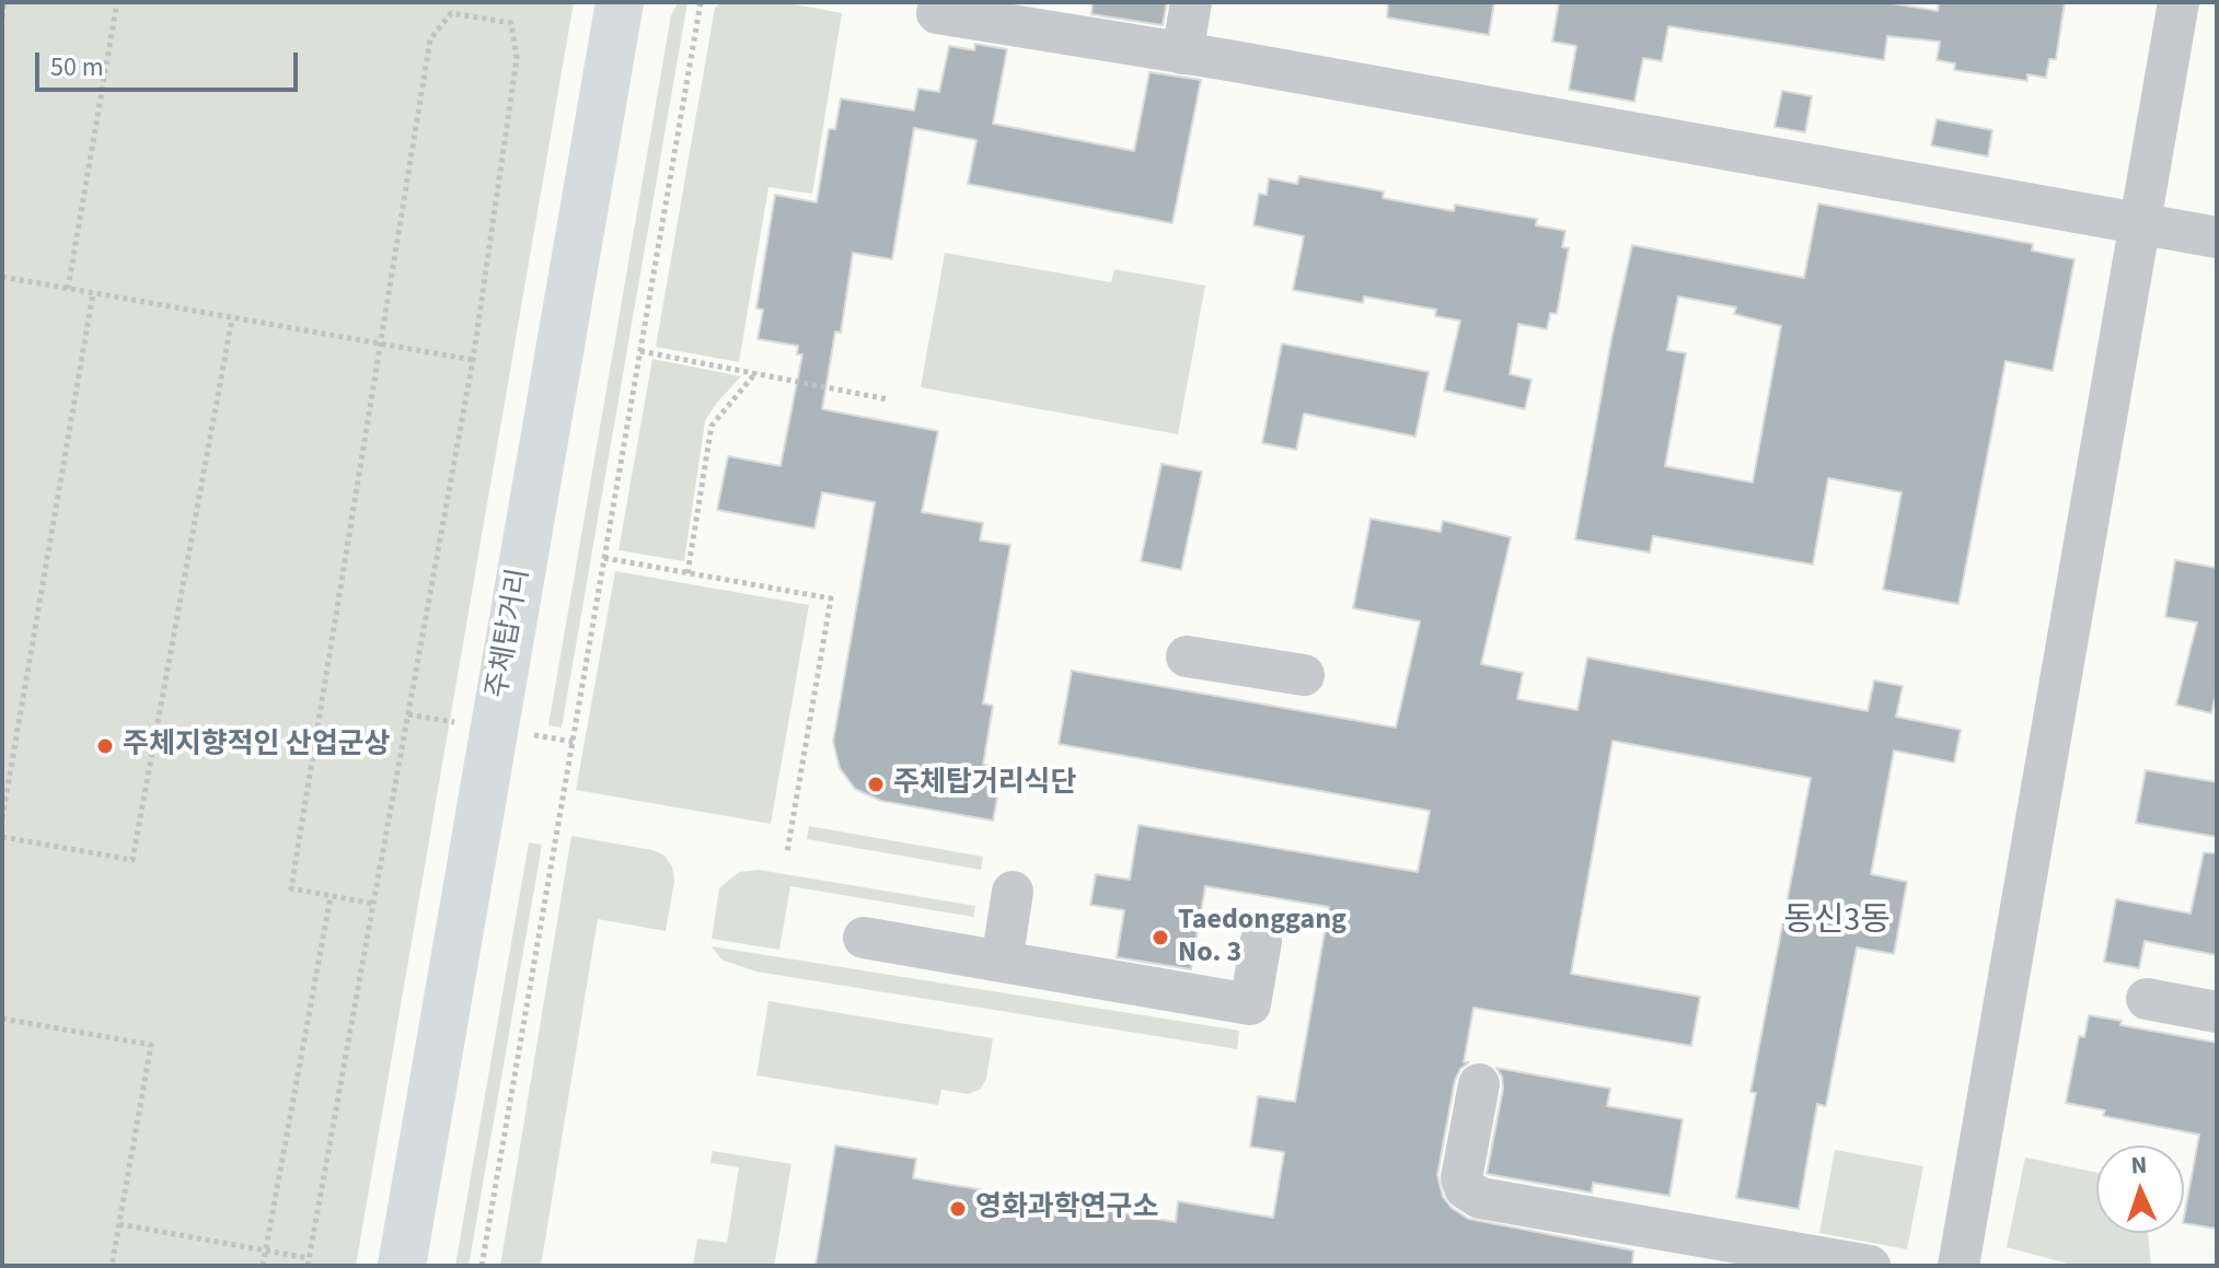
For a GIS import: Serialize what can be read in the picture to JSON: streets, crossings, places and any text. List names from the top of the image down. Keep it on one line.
{"streets":{"main road":["주체탑거리"]},"districts":["동신3동"],"places":["주체지향적인 산업군상","주체탑거리식단","Taedonggang No. 3","영화과학연구소"],"scale_bar":"50 m","north":"top"}
